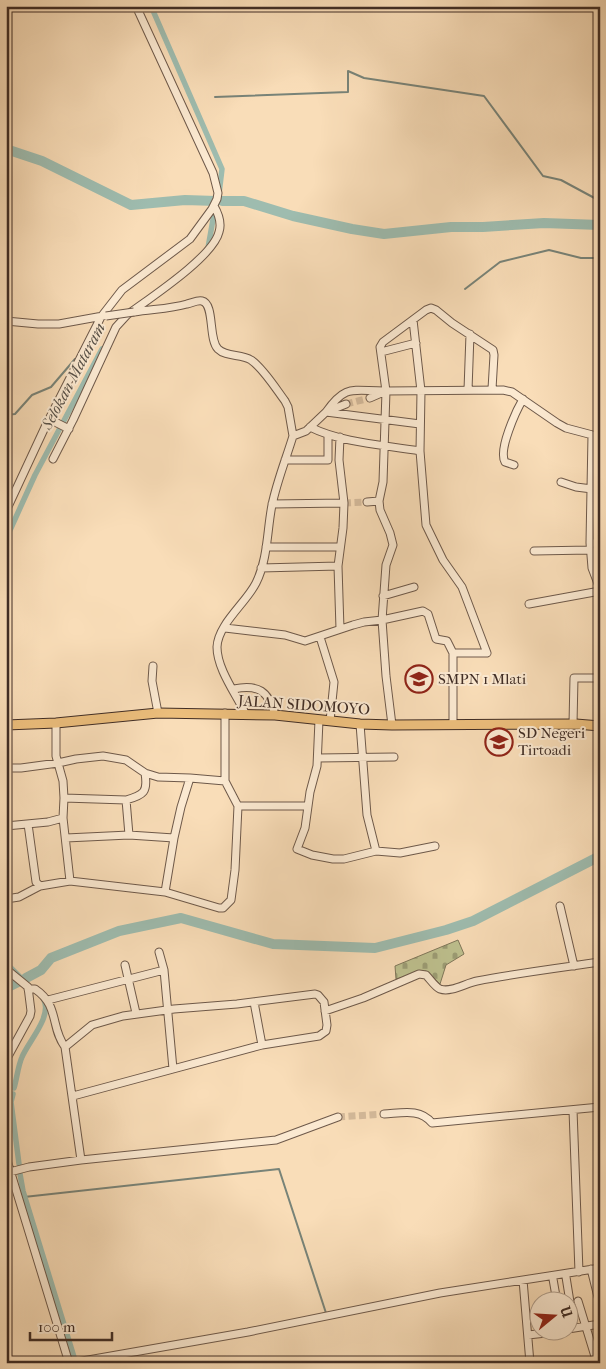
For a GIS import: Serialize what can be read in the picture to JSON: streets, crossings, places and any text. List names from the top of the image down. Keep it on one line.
{"streets":{"main road":["JALAN SIDOMOYO"]},"water":["Selokan Mataram"],"places":{"school or university":["SMPN 1 Mlati","SD Negeri Tirtoadi"]},"scale_bar":"100 m","north":"right"}
